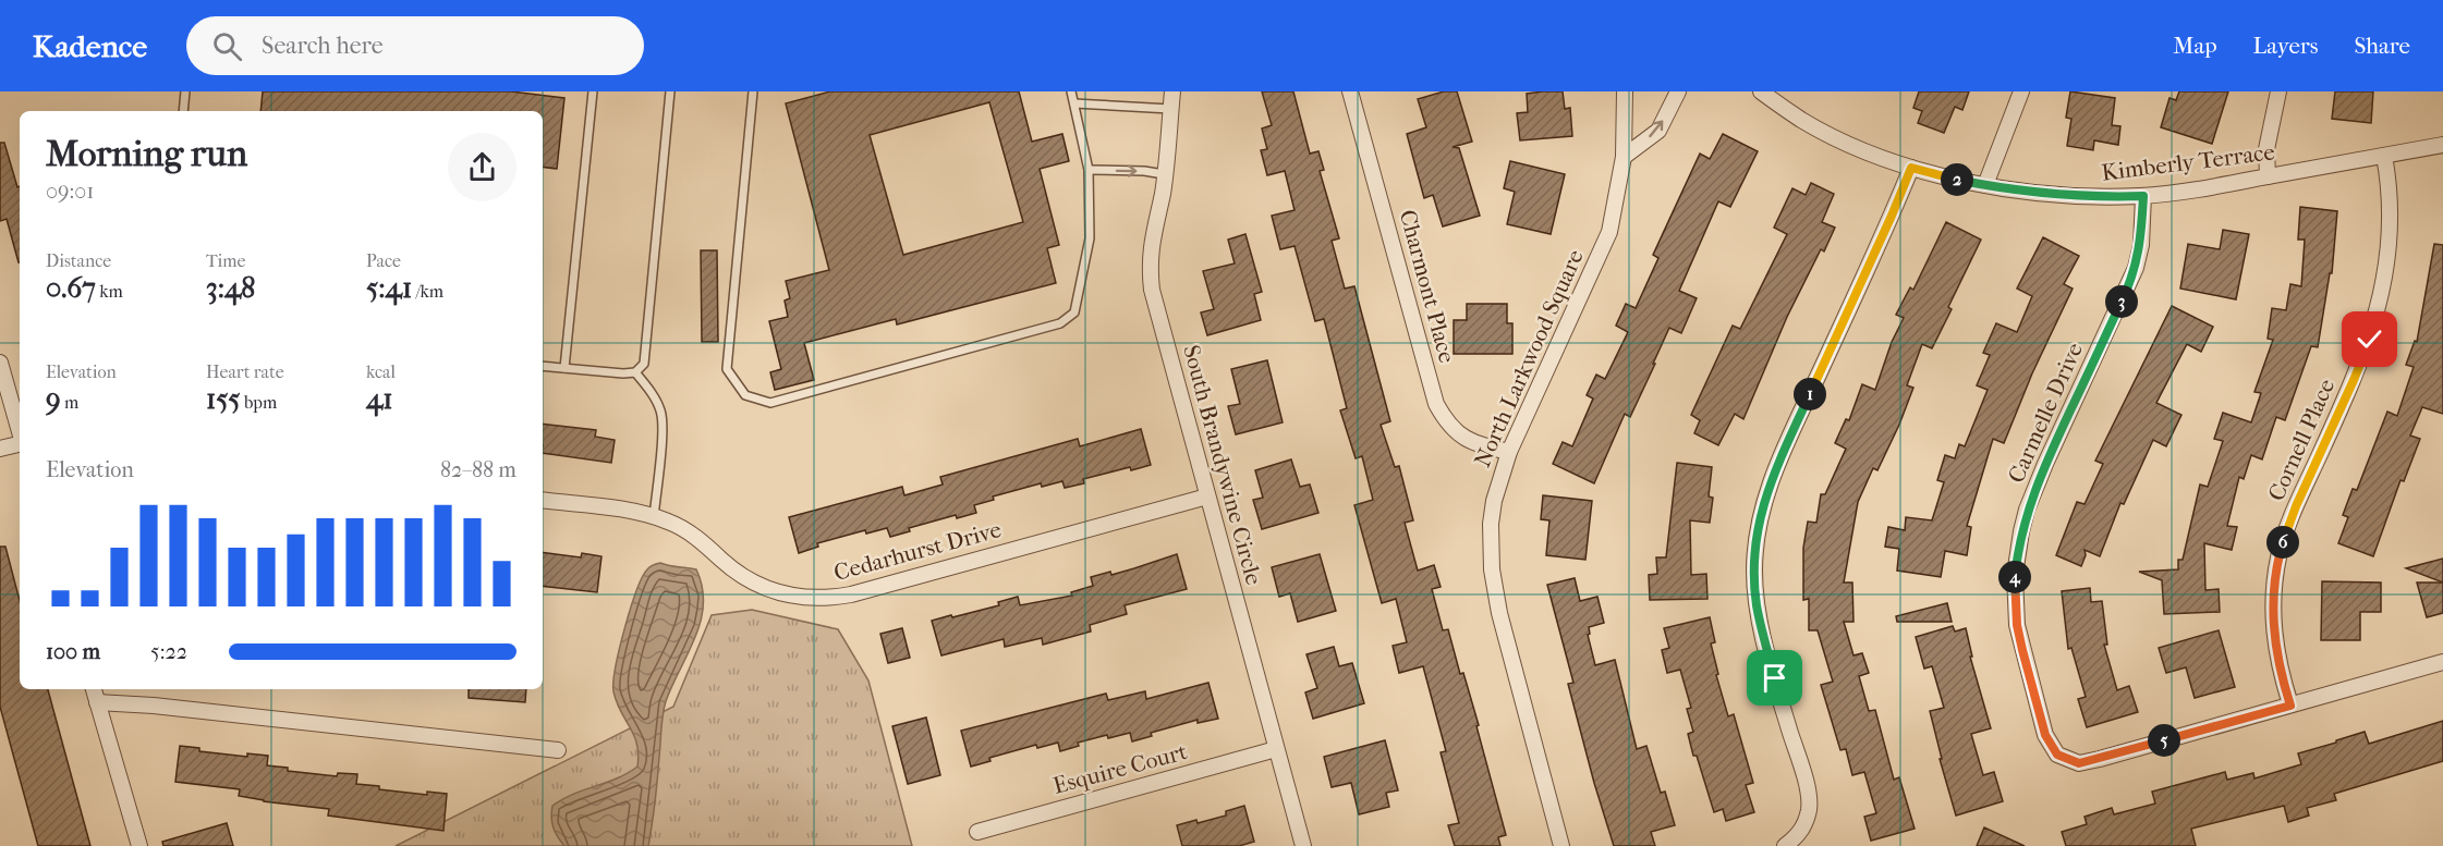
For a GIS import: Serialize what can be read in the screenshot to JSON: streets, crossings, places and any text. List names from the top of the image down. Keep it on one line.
{"streets":{"street":["Kimberly Terrace","Charmont Place","North Larkwood Square","Carmelle Drive","Cornell Place","South Brandywine Circle","Cedarhurst Drive","Esquire Court"]},"crossings":[["Kimberly Terrace","Carmelle Drive"],["Kimberly Terrace","Cornell Place"],["Charmont Place","North Larkwood Square"],["Carmelle Drive","Cornell Place"],["South Brandywine Circle","Cedarhurst Drive"],["South Brandywine Circle","Esquire Court"]],"page":{"header":"Kadence","search":"Search here","nav":["Map","Layers","Share"],"heading":["Morning run","09:01"],"pins":["2","3","1","6","4","5"],"stats":[["Distance","0.67 km"],["Time","3:48"],["Pace","5:41 /km"],["Elevation","9 m"],["Heart rate","155 bpm"],["kcal","41"]],"chart":["Elevation","82–88 m"],"list":[{"name":"100 m","note":"5:22"}]}}
